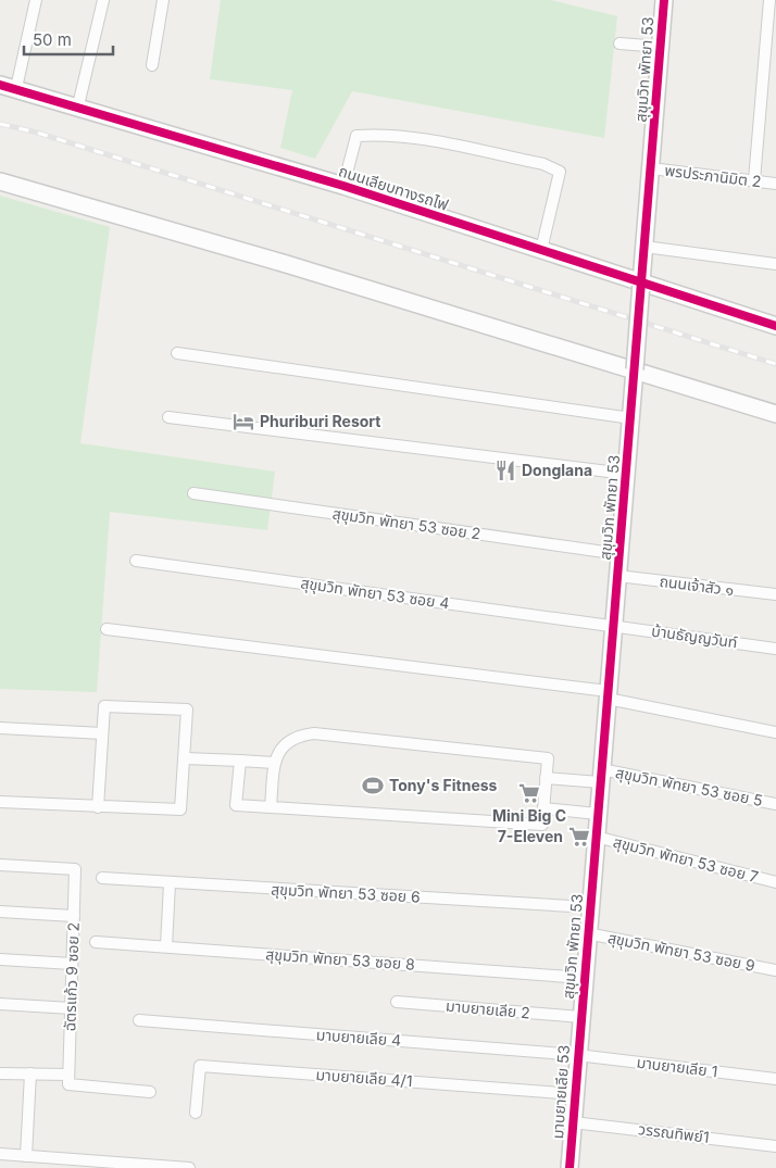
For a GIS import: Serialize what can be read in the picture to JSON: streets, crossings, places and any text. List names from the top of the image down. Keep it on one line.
{"streets":{"street":["สุขุมวิท พัทยา 53","พรประภานิมิต 2","ถนนเลียบทางรถไฟ","สุขุมวิท พัทยา 53 ซอย 2","ถนนเจ้าสัว ๑","สุขุมวิท พัทยา 53 ซอย 4","บ้านธัญญวันท์","สุขุมวิท พัทยา 53 ซอย 5","สุขุมวิท พัทยา 53 ซอย 7","สุขุมวิท พัทยา 53 ซอย 6","สุขุมวิท พัทยา 53 ซอย 9","สุขุมวิท พัทยา 53 ซอย 8","ฉัตรแก้ว 9 ซอย 2","มาบยายเลีย 2","มาบยายเลีย 4","มาบยายเลีย 1","มาบยายเลีย 4/1","มาบยายเลีย 53","วรรณทิพย์1"]},"crossings":[["สุขุมวิท พัทยา 53","พรประภานิมิต 2"],["สุขุมวิท พัทยา 53","ถนนเลียบทางรถไฟ"],["สุขุมวิท พัทยา 53","สุขุมวิท พัทยา 53 ซอย 2"],["สุขุมวิท พัทยา 53","ถนนเจ้าสัว ๑"],["สุขุมวิท พัทยา 53","สุขุมวิท พัทยา 53 ซอย 4"],["สุขุมวิท พัทยา 53","บ้านธัญญวันท์"],["สุขุมวิท พัทยา 53","สุขุมวิท พัทยา 53 ซอย 5"],["สุขุมวิท พัทยา 53","สุขุมวิท พัทยา 53 ซอย 7"],["สุขุมวิท พัทยา 53","สุขุมวิท พัทยา 53 ซอย 6"],["สุขุมวิท พัทยา 53","สุขุมวิท พัทยา 53 ซอย 9"],["สุขุมวิท พัทยา 53","สุขุมวิท พัทยา 53 ซอย 8"],["สุขุมวิท พัทยา 53","มาบยายเลีย 2"],["สุขุมวิท พัทยา 53","มาบยายเลีย 53"],["สุขุมวิท พัทยา 53 ซอย 4","บ้านธัญญวันท์"],["มาบยายเลีย 2","มาบยายเลีย 53"],["มาบยายเลีย 4","มาบยายเลีย 1"],["มาบยายเลีย 4","มาบยายเลีย 53"],["มาบยายเลีย 1","มาบยายเลีย 53"],["มาบยายเลีย 4/1","มาบยายเลีย 53"],["มาบยายเลีย 53","วรรณทิพย์1"]],"places":{"hotel":["Phuriburi Resort"],"restaurant":["Donglana"],"sports":["Tony's Fitness"],"supermarket":["Mini Big C","7-Eleven"]},"scale_bar":"50 m"}
